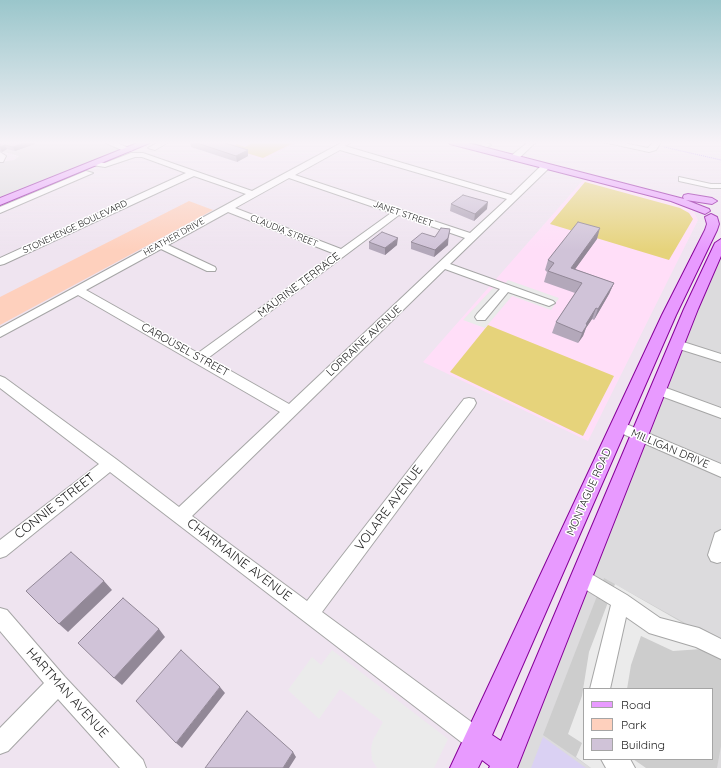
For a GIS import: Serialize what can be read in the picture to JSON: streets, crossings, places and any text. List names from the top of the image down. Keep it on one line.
{"streets":{"main road":["MONTAGUE ROAD"],"street":["JANET STREET","STONEHENGE BOULEVARD","CLAUDIA STREET","HEATHER DRIVE","MAURINE TERRACE","LORRAINE AVENUE","CAROUSEL STREET","MILLIGAN DRIVE","CONNIE STREET","VOLARE AVENUE","CHARMAINE AVENUE","HARTMAN AVENUE"]},"crossings":[["JANET STREET","MAURINE TERRACE"],["JANET STREET","LORRAINE AVENUE"],["CLAUDIA STREET","HEATHER DRIVE"],["CLAUDIA STREET","MAURINE TERRACE"],["HEATHER DRIVE","CAROUSEL STREET"],["MAURINE TERRACE","CAROUSEL STREET"],["LORRAINE AVENUE","CAROUSEL STREET"],["LORRAINE AVENUE","CHARMAINE AVENUE"],["MILLIGAN DRIVE","MONTAGUE ROAD"],["MONTAGUE ROAD","CHARMAINE AVENUE"],["CONNIE STREET","CHARMAINE AVENUE"],["VOLARE AVENUE","CHARMAINE AVENUE"]],"legend":["Road","Park","Building"]}
